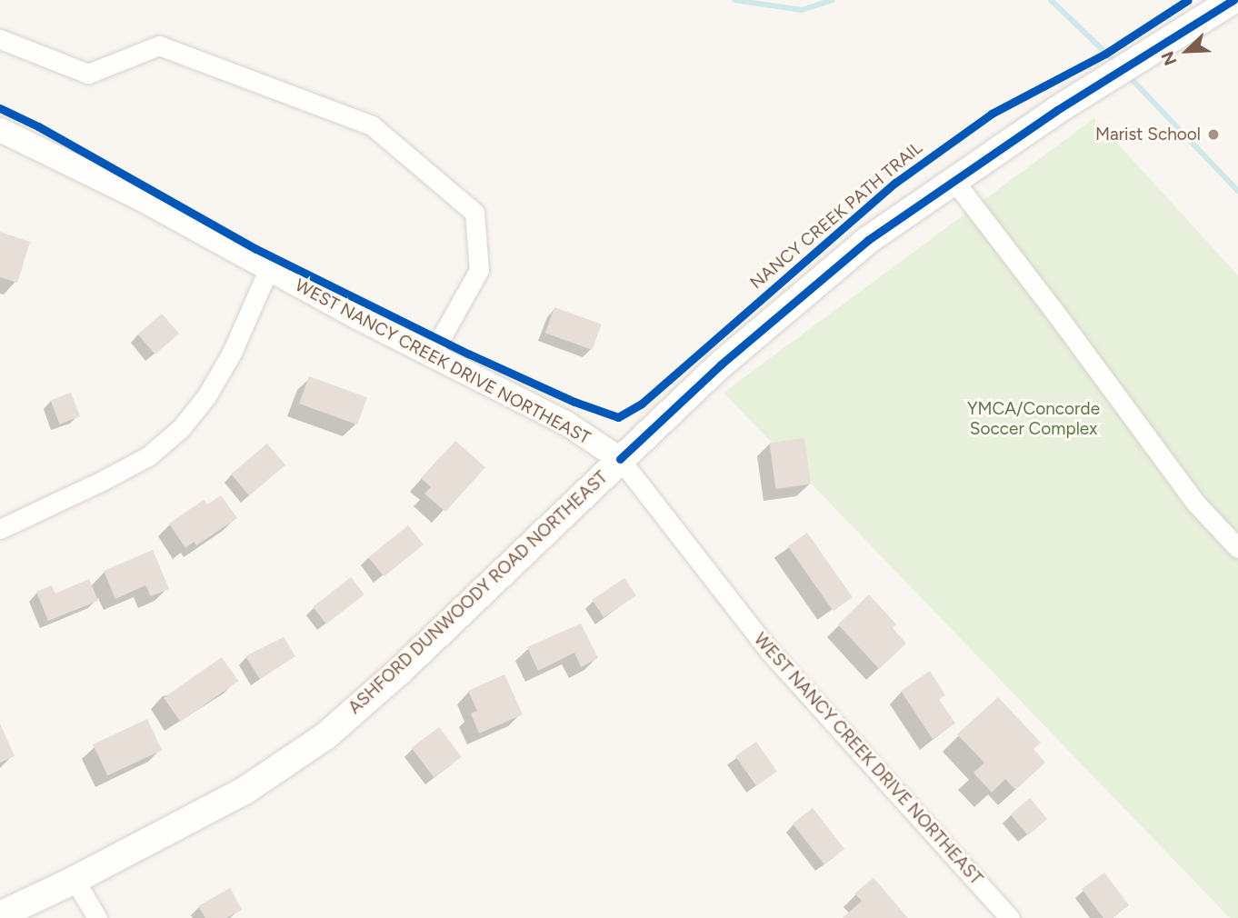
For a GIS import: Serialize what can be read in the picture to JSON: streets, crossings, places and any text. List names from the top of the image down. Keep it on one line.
{"streets":{"main road":["ASHFORD DUNWOODY ROAD NORTHEAST"],"street":["WEST NANCY CREEK DRIVE NORTHEAST"],"cycle path":["NANCY CREEK PATH TRAIL"]},"crossings":[["WEST NANCY CREEK DRIVE NORTHEAST","ASHFORD DUNWOODY ROAD NORTHEAST"]],"parks":["YMCA/Concorde Soccer Complex"],"places":["Marist School"],"north":"bottom left"}
